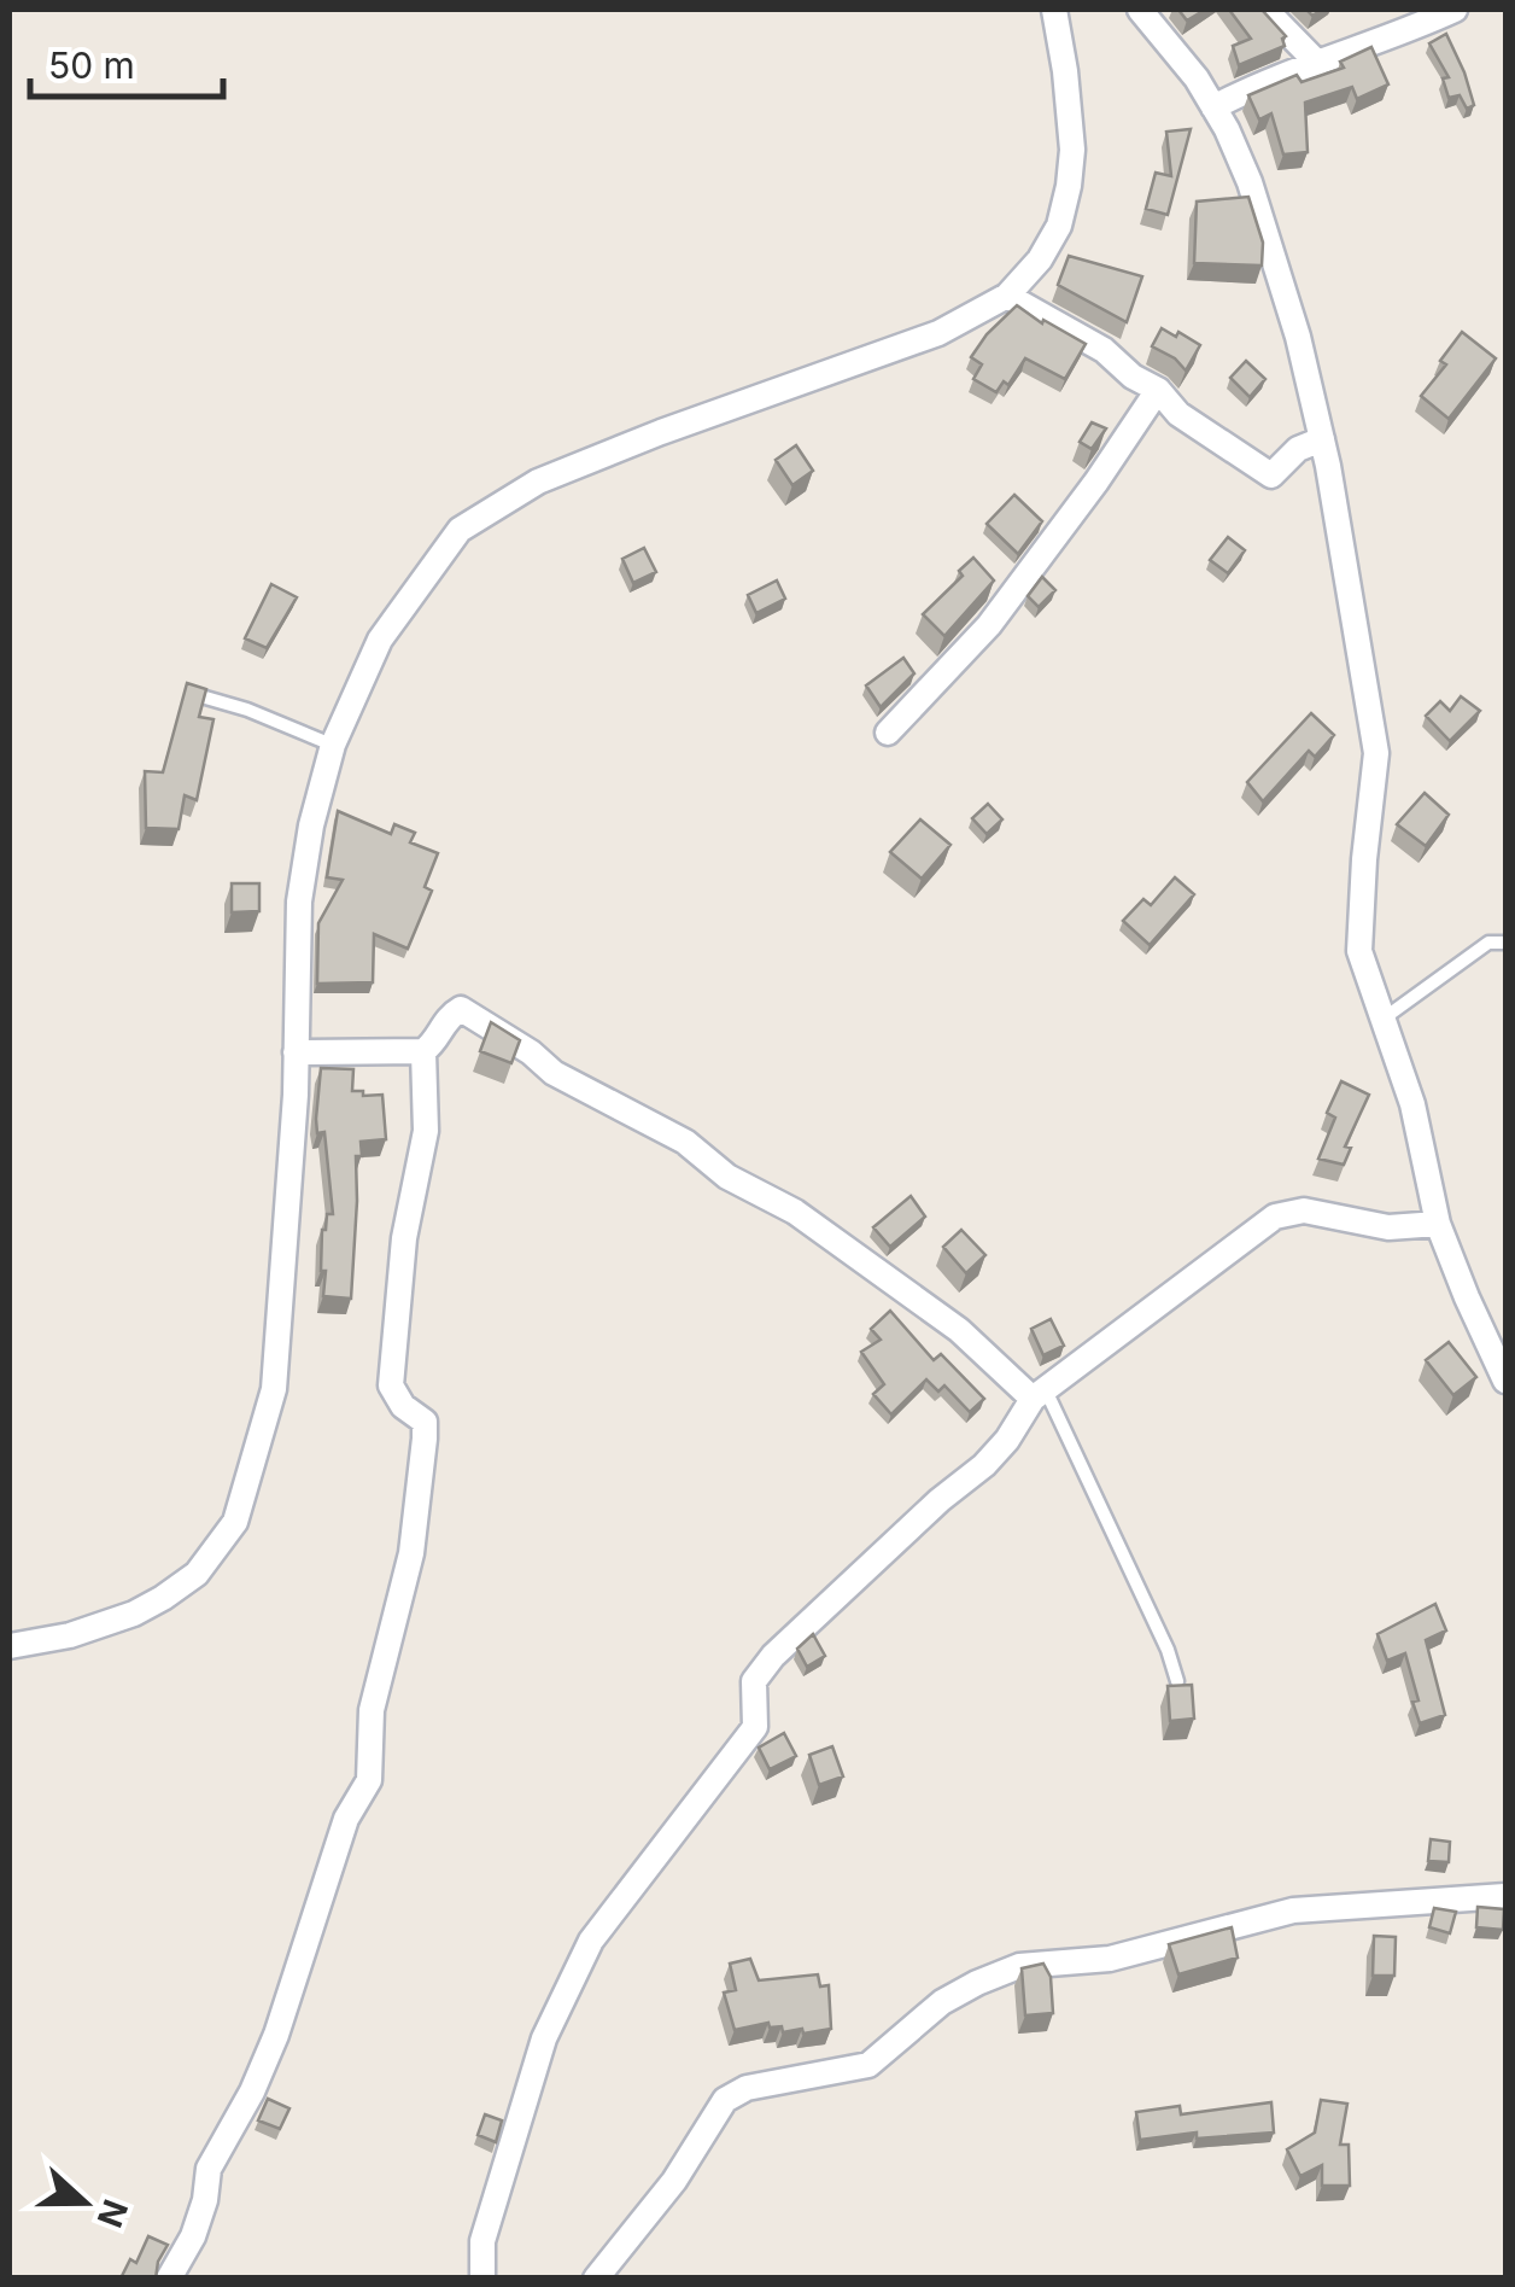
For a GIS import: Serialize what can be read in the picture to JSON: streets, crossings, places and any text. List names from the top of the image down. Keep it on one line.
{"scale_bar":"50 m","north":"right"}
